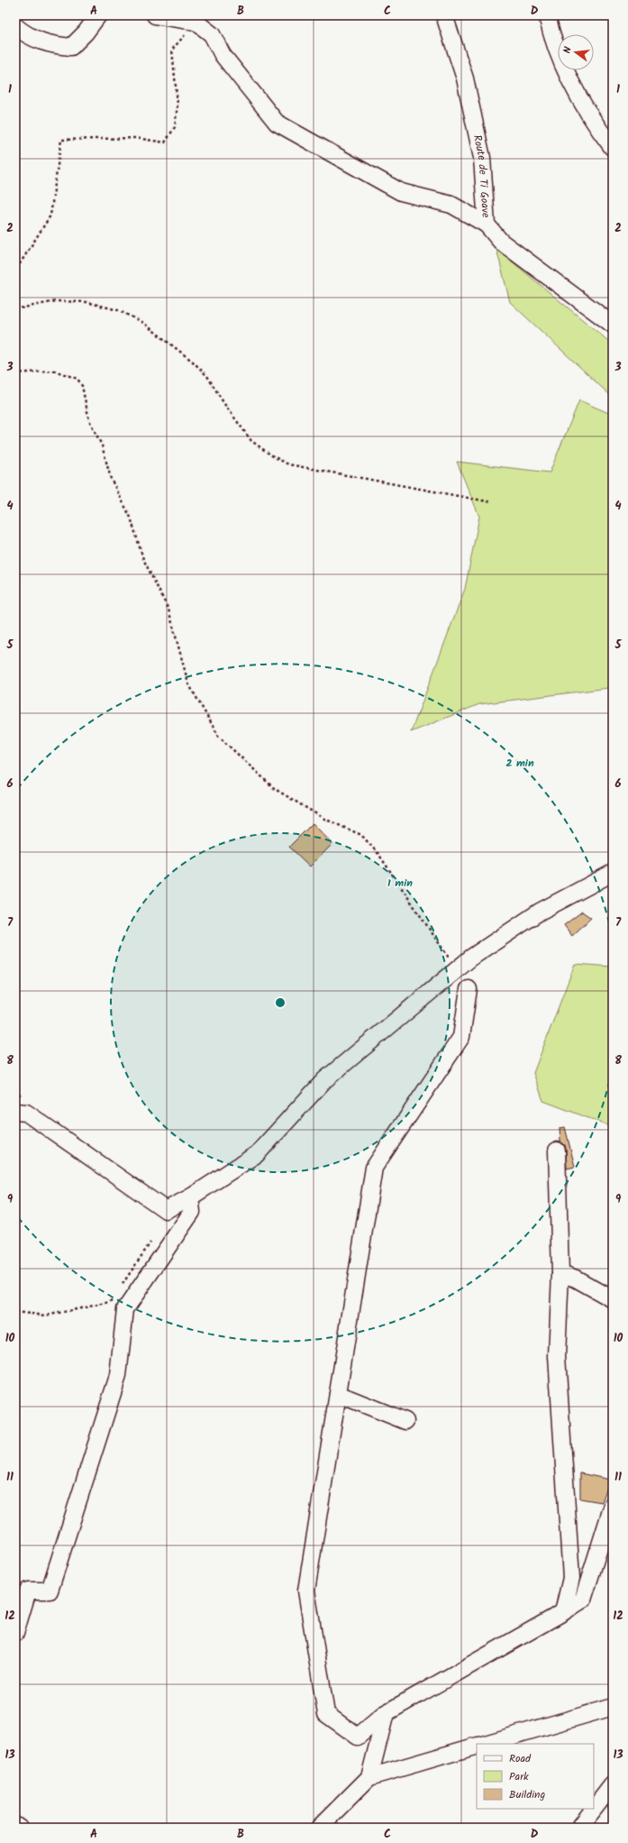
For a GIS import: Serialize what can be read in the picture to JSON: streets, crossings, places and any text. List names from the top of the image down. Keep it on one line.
{"streets":{"street":["Route de Ti Goave"]},"legend":["Road","Park","Building"],"north":"left","grid":{"columns":["A","B","C","D"],"rows":["1","2","3","4","5","6","7","8","9","10","11","12","13"]},"rings":["2 min","1 min"]}
